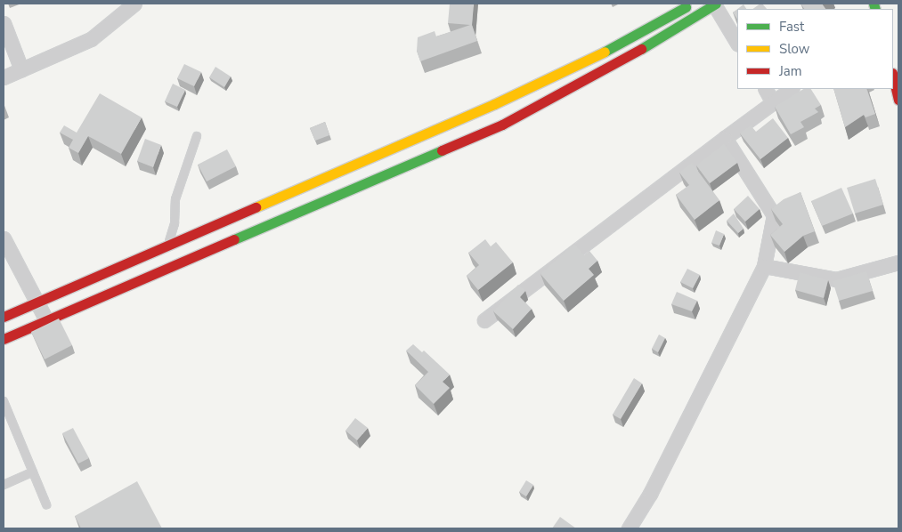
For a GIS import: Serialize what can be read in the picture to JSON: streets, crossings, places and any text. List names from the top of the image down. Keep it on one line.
{"legend":["Fast","Slow","Jam"]}
